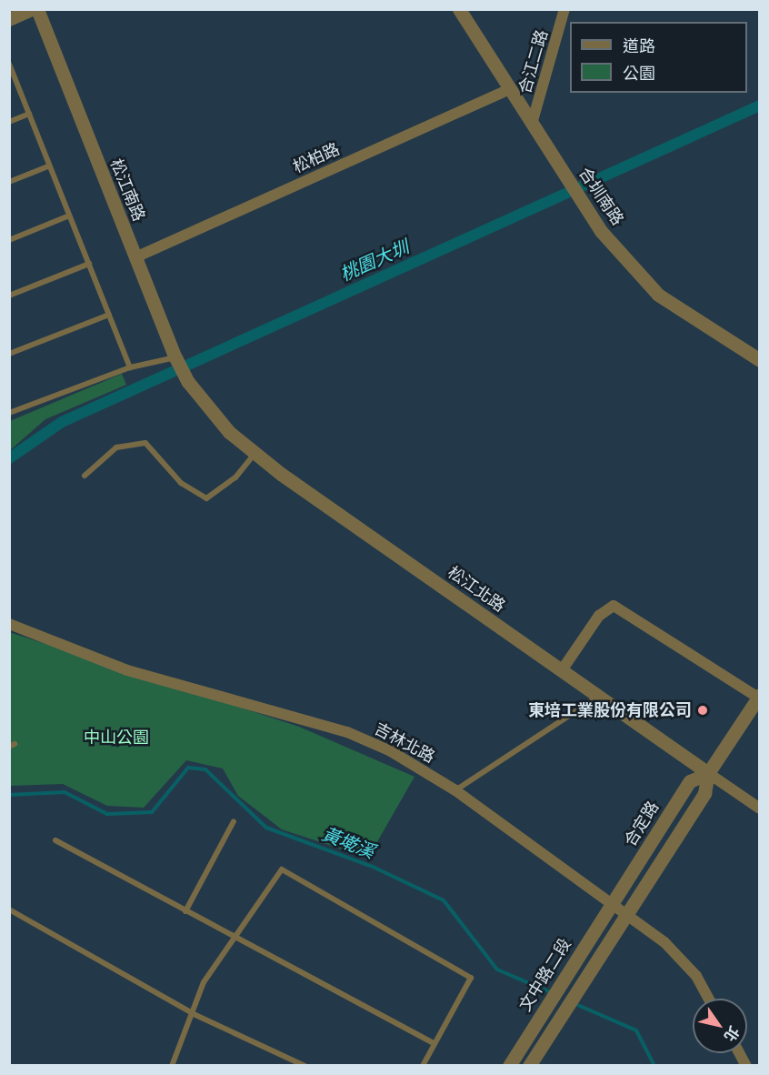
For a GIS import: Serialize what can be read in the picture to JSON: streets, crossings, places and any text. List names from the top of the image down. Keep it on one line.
{"streets":{"street":["合江二路","松柏路","松江南路","合圳南路","松江北路","吉林北路","合定路","文中路二段"]},"crossings":[["合江二路","合圳南路"],["松柏路","松江南路"],["松柏路","合圳南路"],["松江南路","松江北路"],["松江北路","合定路"],["吉林北路","合定路"],["吉林北路","文中路二段"],["合定路","文中路二段"]],"water":["桃園大圳","黃墘溪"],"parks":["中山公園"],"places":["東培工業股份有限公司"],"legend":["道路","公園"],"north":"bottom right"}
